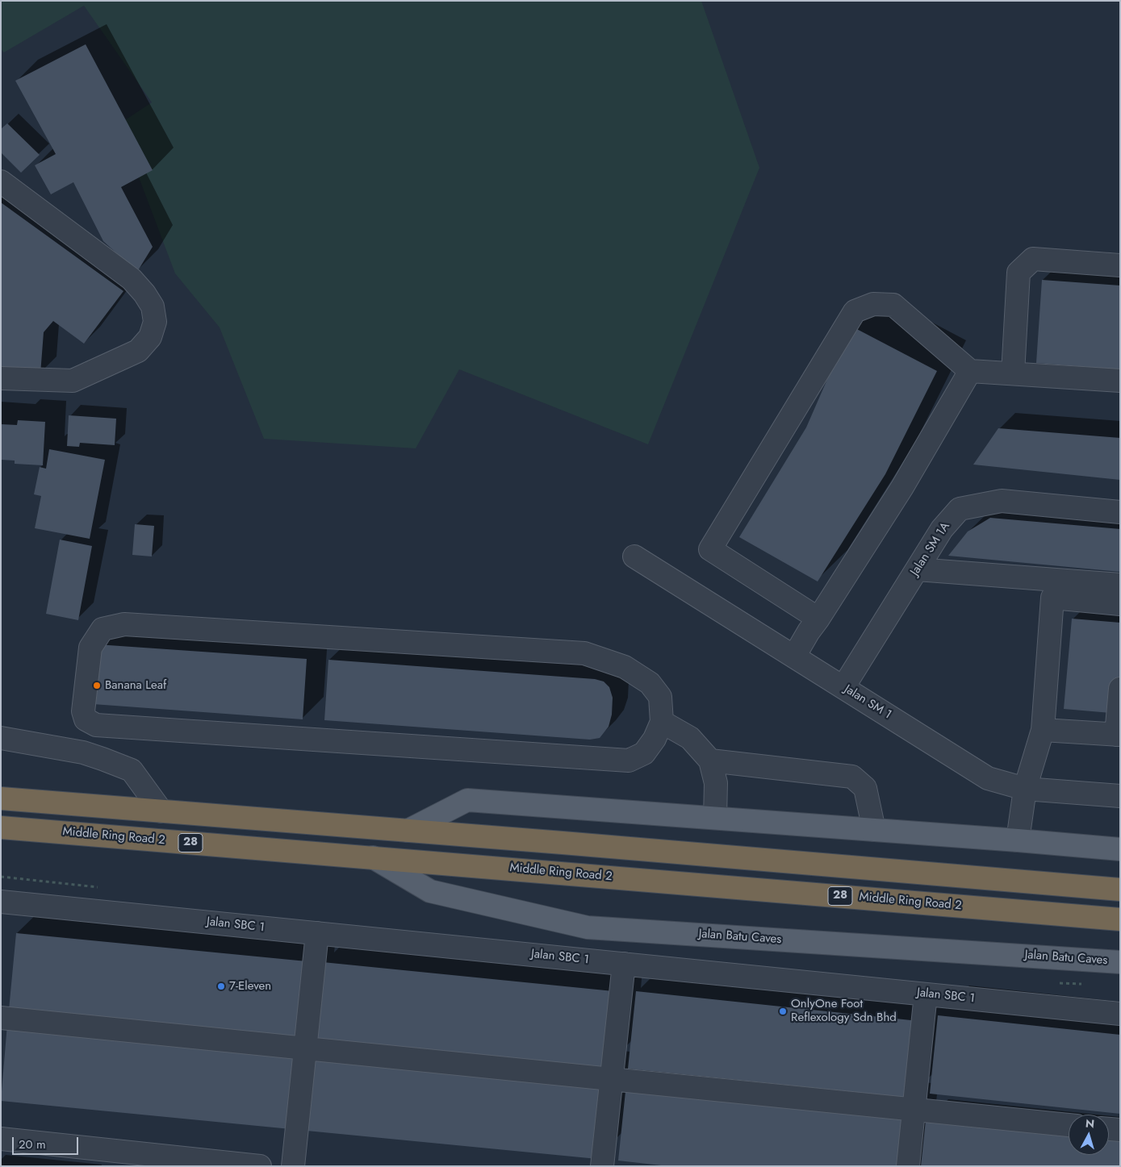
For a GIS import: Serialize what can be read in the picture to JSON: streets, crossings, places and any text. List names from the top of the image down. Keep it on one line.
{"streets":{"highway":["Middle Ring Road 2","28"],"main road":["Jalan Batu Caves"],"street":["Jalan SM 1A","Jalan SM 1","Jalan SBC 1"]},"crossings":[["Jalan SM 1A","Jalan SM 1"],["Middle Ring Road 2","Jalan Batu Caves"]],"places":["Banana Leaf","7-Eleven","OnlyOne Foot Reflexology Sdn Bhd"],"scale_bar":"20 m","north":"top"}
